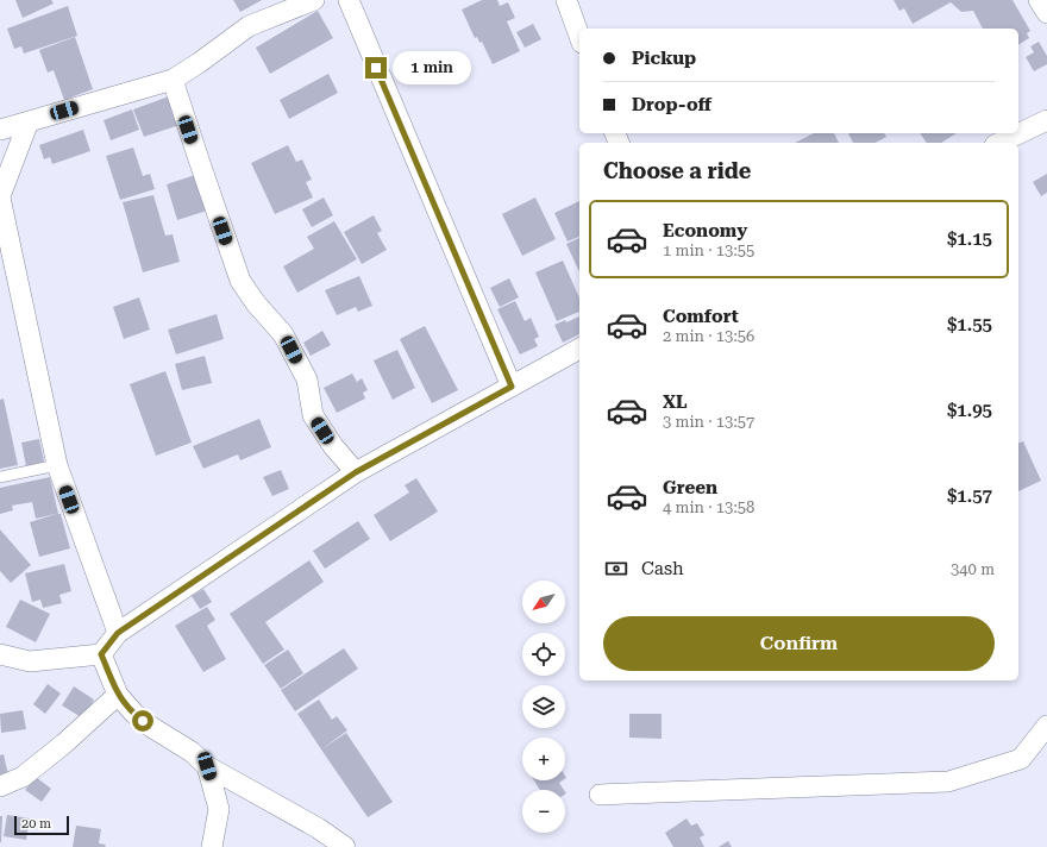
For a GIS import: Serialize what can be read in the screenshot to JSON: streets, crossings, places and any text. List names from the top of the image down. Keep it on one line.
{"scale_bar":"20 m","north":"bottom left","page":{"banner":["Pickup","Drop-off"],"bubble":"1 min","heading":"Choose a ride","list":[{"name":"Economy","note":"1 min · 13:55","value":"$1.15"},{"name":"Comfort","note":"2 min · 13:56","value":"$1.55"},{"name":"XL","note":"3 min · 13:57","value":"$1.95"},{"name":"Green","note":"4 min · 13:58","value":"$1.57"}],"pay":["Cash","340 m"],"map_buttons":["+","−"],"buttons":"Confirm","scale":"20 m"}}
